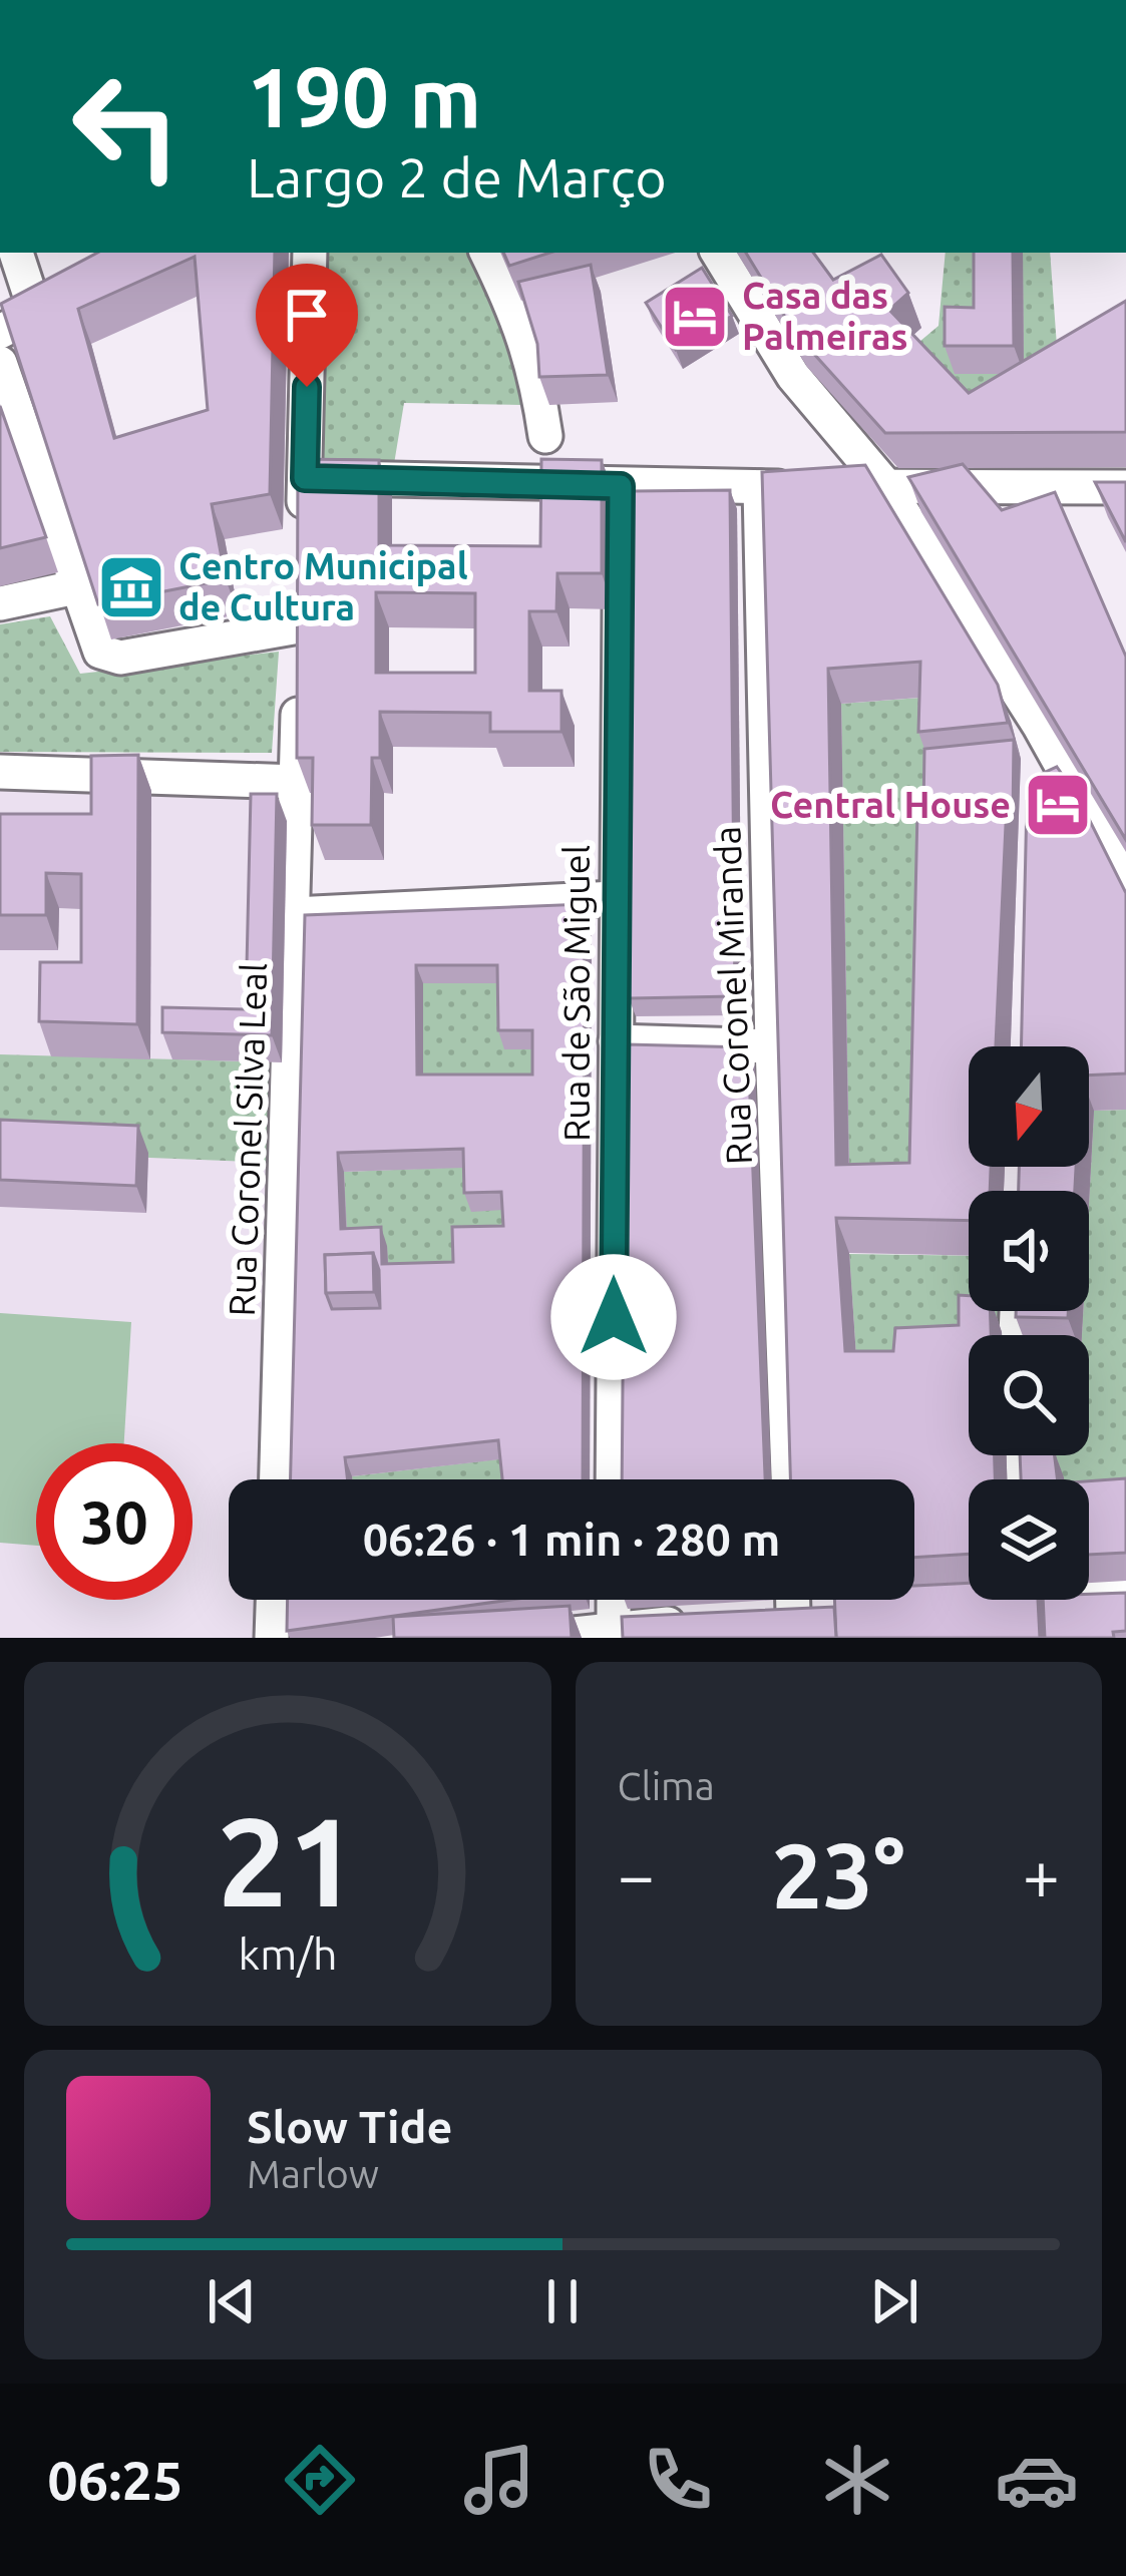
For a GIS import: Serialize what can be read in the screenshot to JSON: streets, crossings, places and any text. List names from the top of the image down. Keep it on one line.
{"streets":{"street":["Rua de São Miguel","Rua Coronel Miranda","Rua Coronel Silva Leal"]},"places":{"hotel":["Casa das Palmeiras","Central House"],"museum":["Centro Municipal de Cultura"]},"north":"bottom","page":{"turn":["190 m","Largo 2 de Março"],"limit":"30","trip":"06:26 · 1 min · 280 m","tile":"Clima","heat":["−","23°","+"],"song":["Slow Tide","Marlow"],"tabs":"06:25","gauge":["21","km/h"]}}
